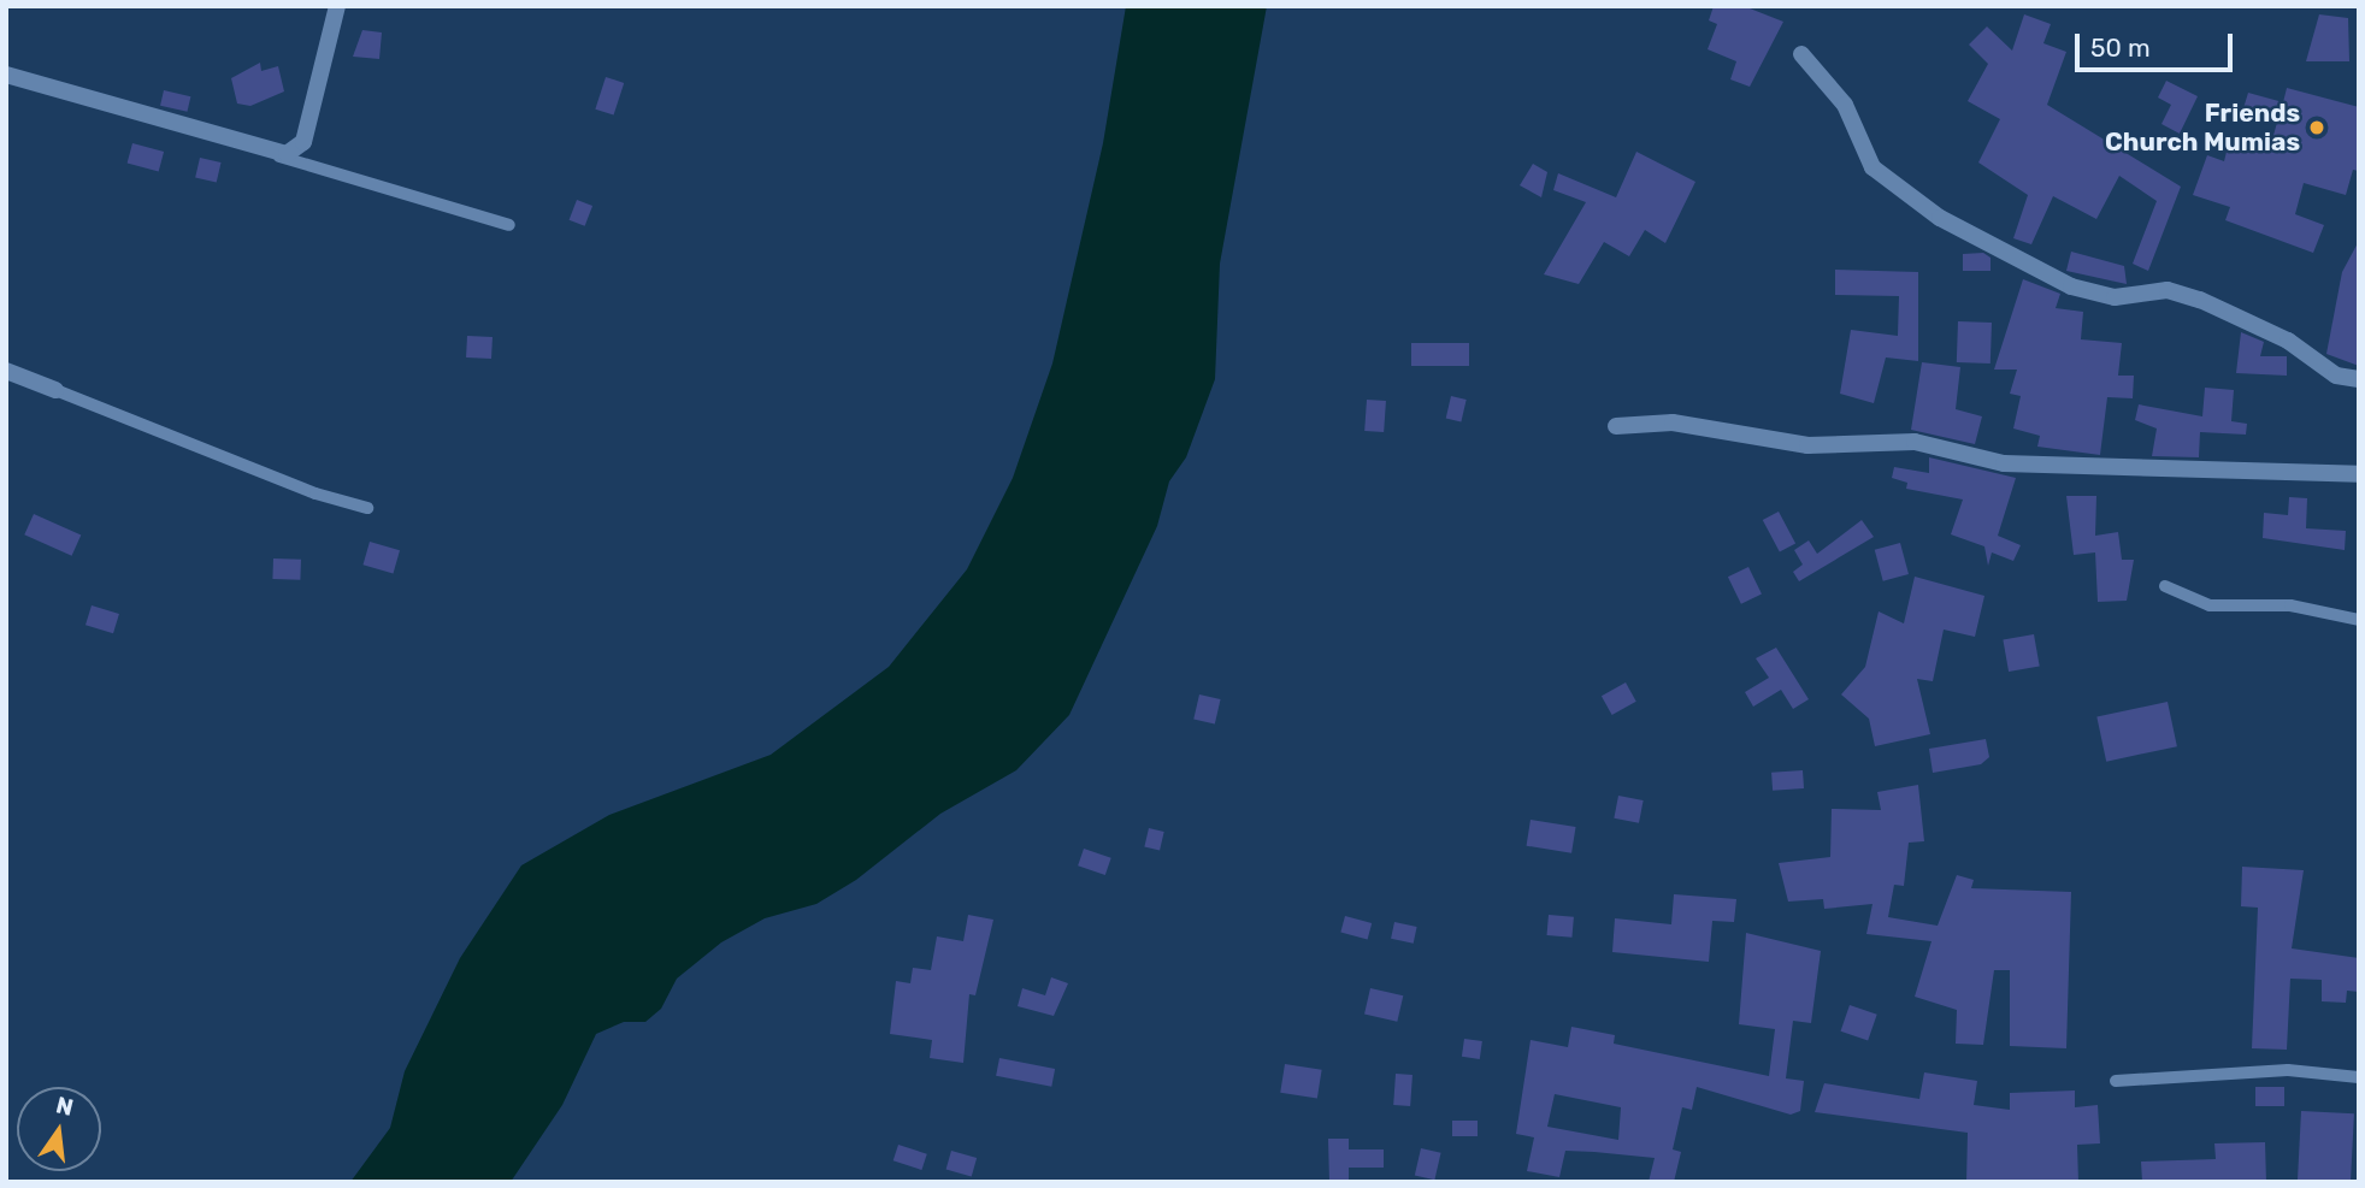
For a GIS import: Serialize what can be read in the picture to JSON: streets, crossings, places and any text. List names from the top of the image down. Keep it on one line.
{"places":["Friends Church Mumias"],"scale_bar":"50 m","north":"top"}
